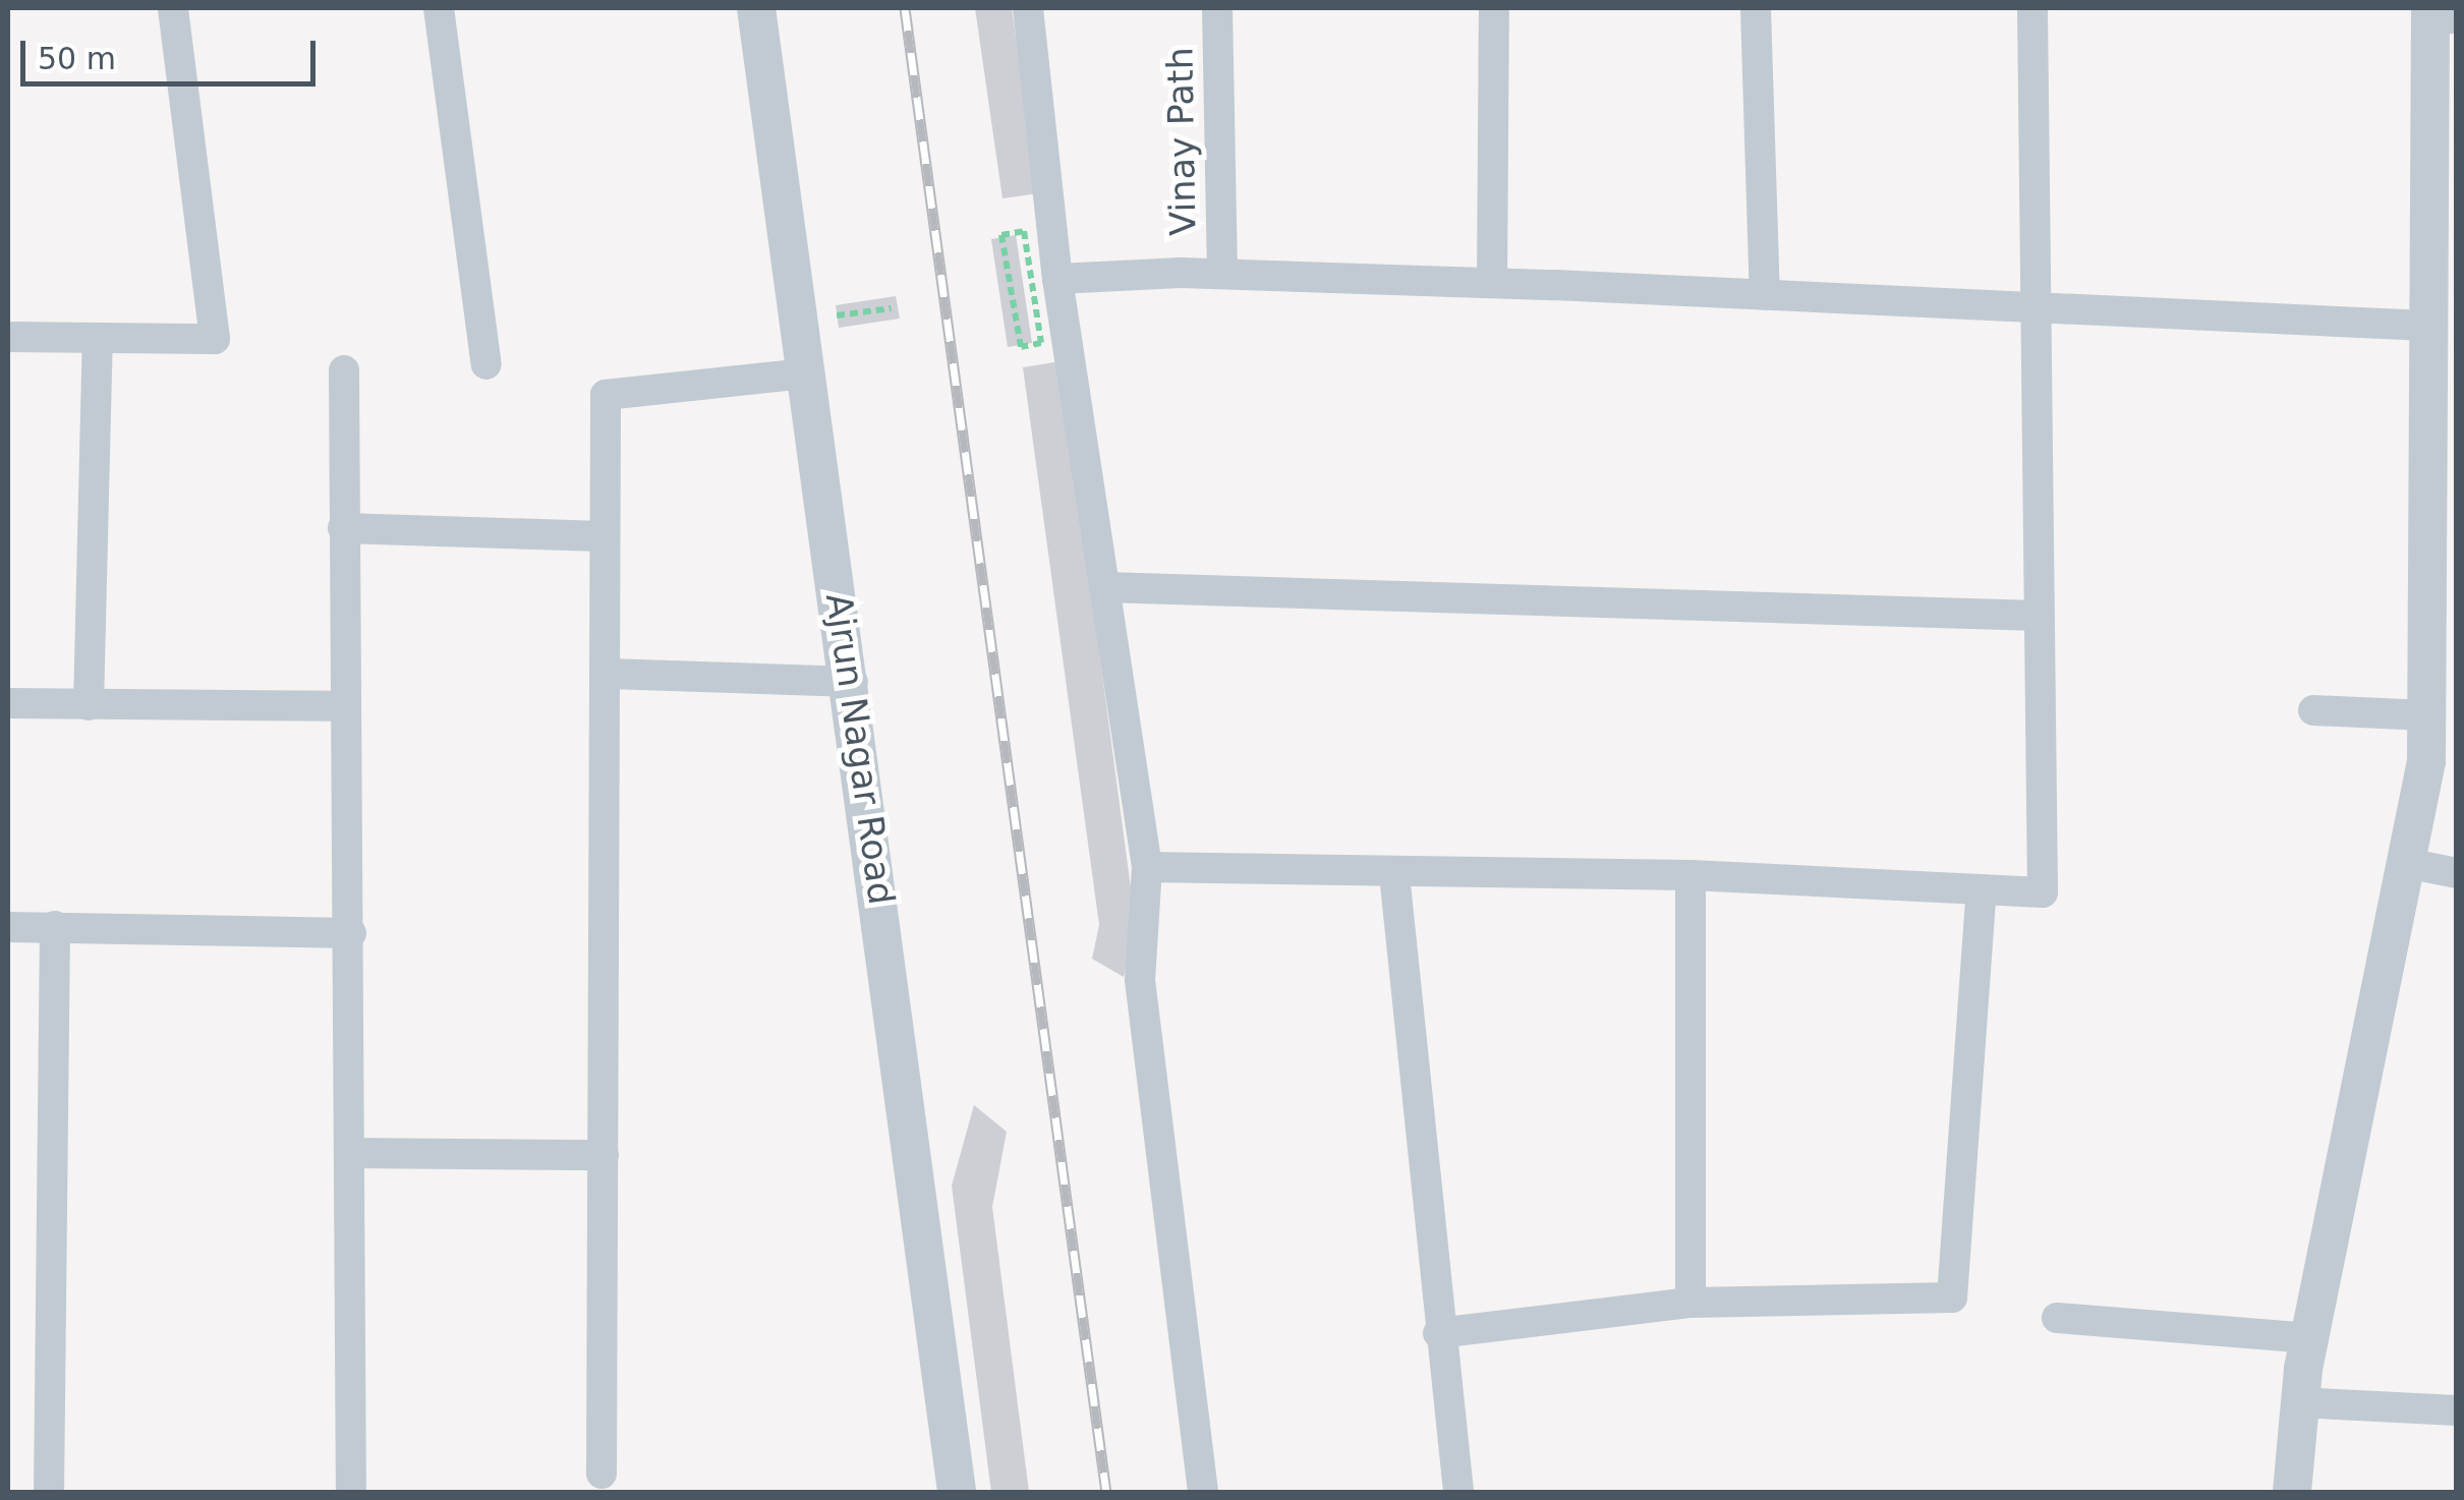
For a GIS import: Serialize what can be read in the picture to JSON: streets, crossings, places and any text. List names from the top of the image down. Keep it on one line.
{"streets":{"street":["Vinay Path","Ajrun Nagar Road"]},"scale_bar":"50 m"}
